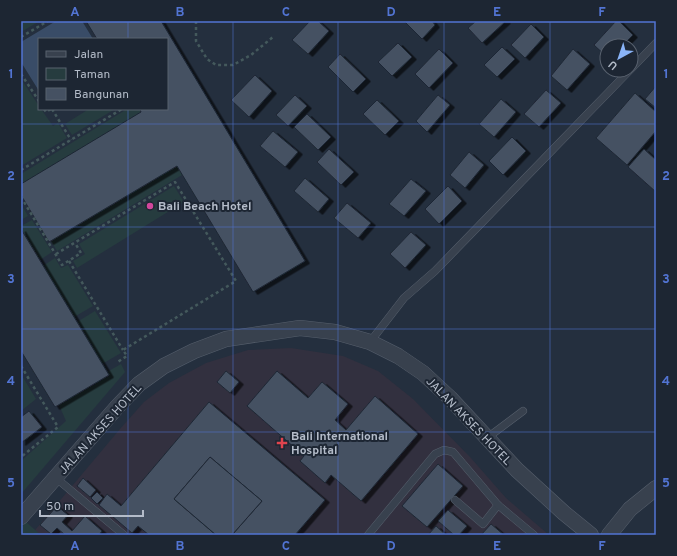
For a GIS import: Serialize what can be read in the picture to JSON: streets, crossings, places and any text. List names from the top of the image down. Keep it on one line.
{"streets":{"street":["JALAN AKSES HOTEL"]},"places":{"other":["Bali Beach Hotel"],"health":["Bali International Hospital"]},"legend":["Jalan","Taman","Bangunan"],"scale_bar":"50 m","north":"bottom left","grid":{"columns":["A","B","C","D","E","F"],"rows":["1","2","3","4","5"]}}
